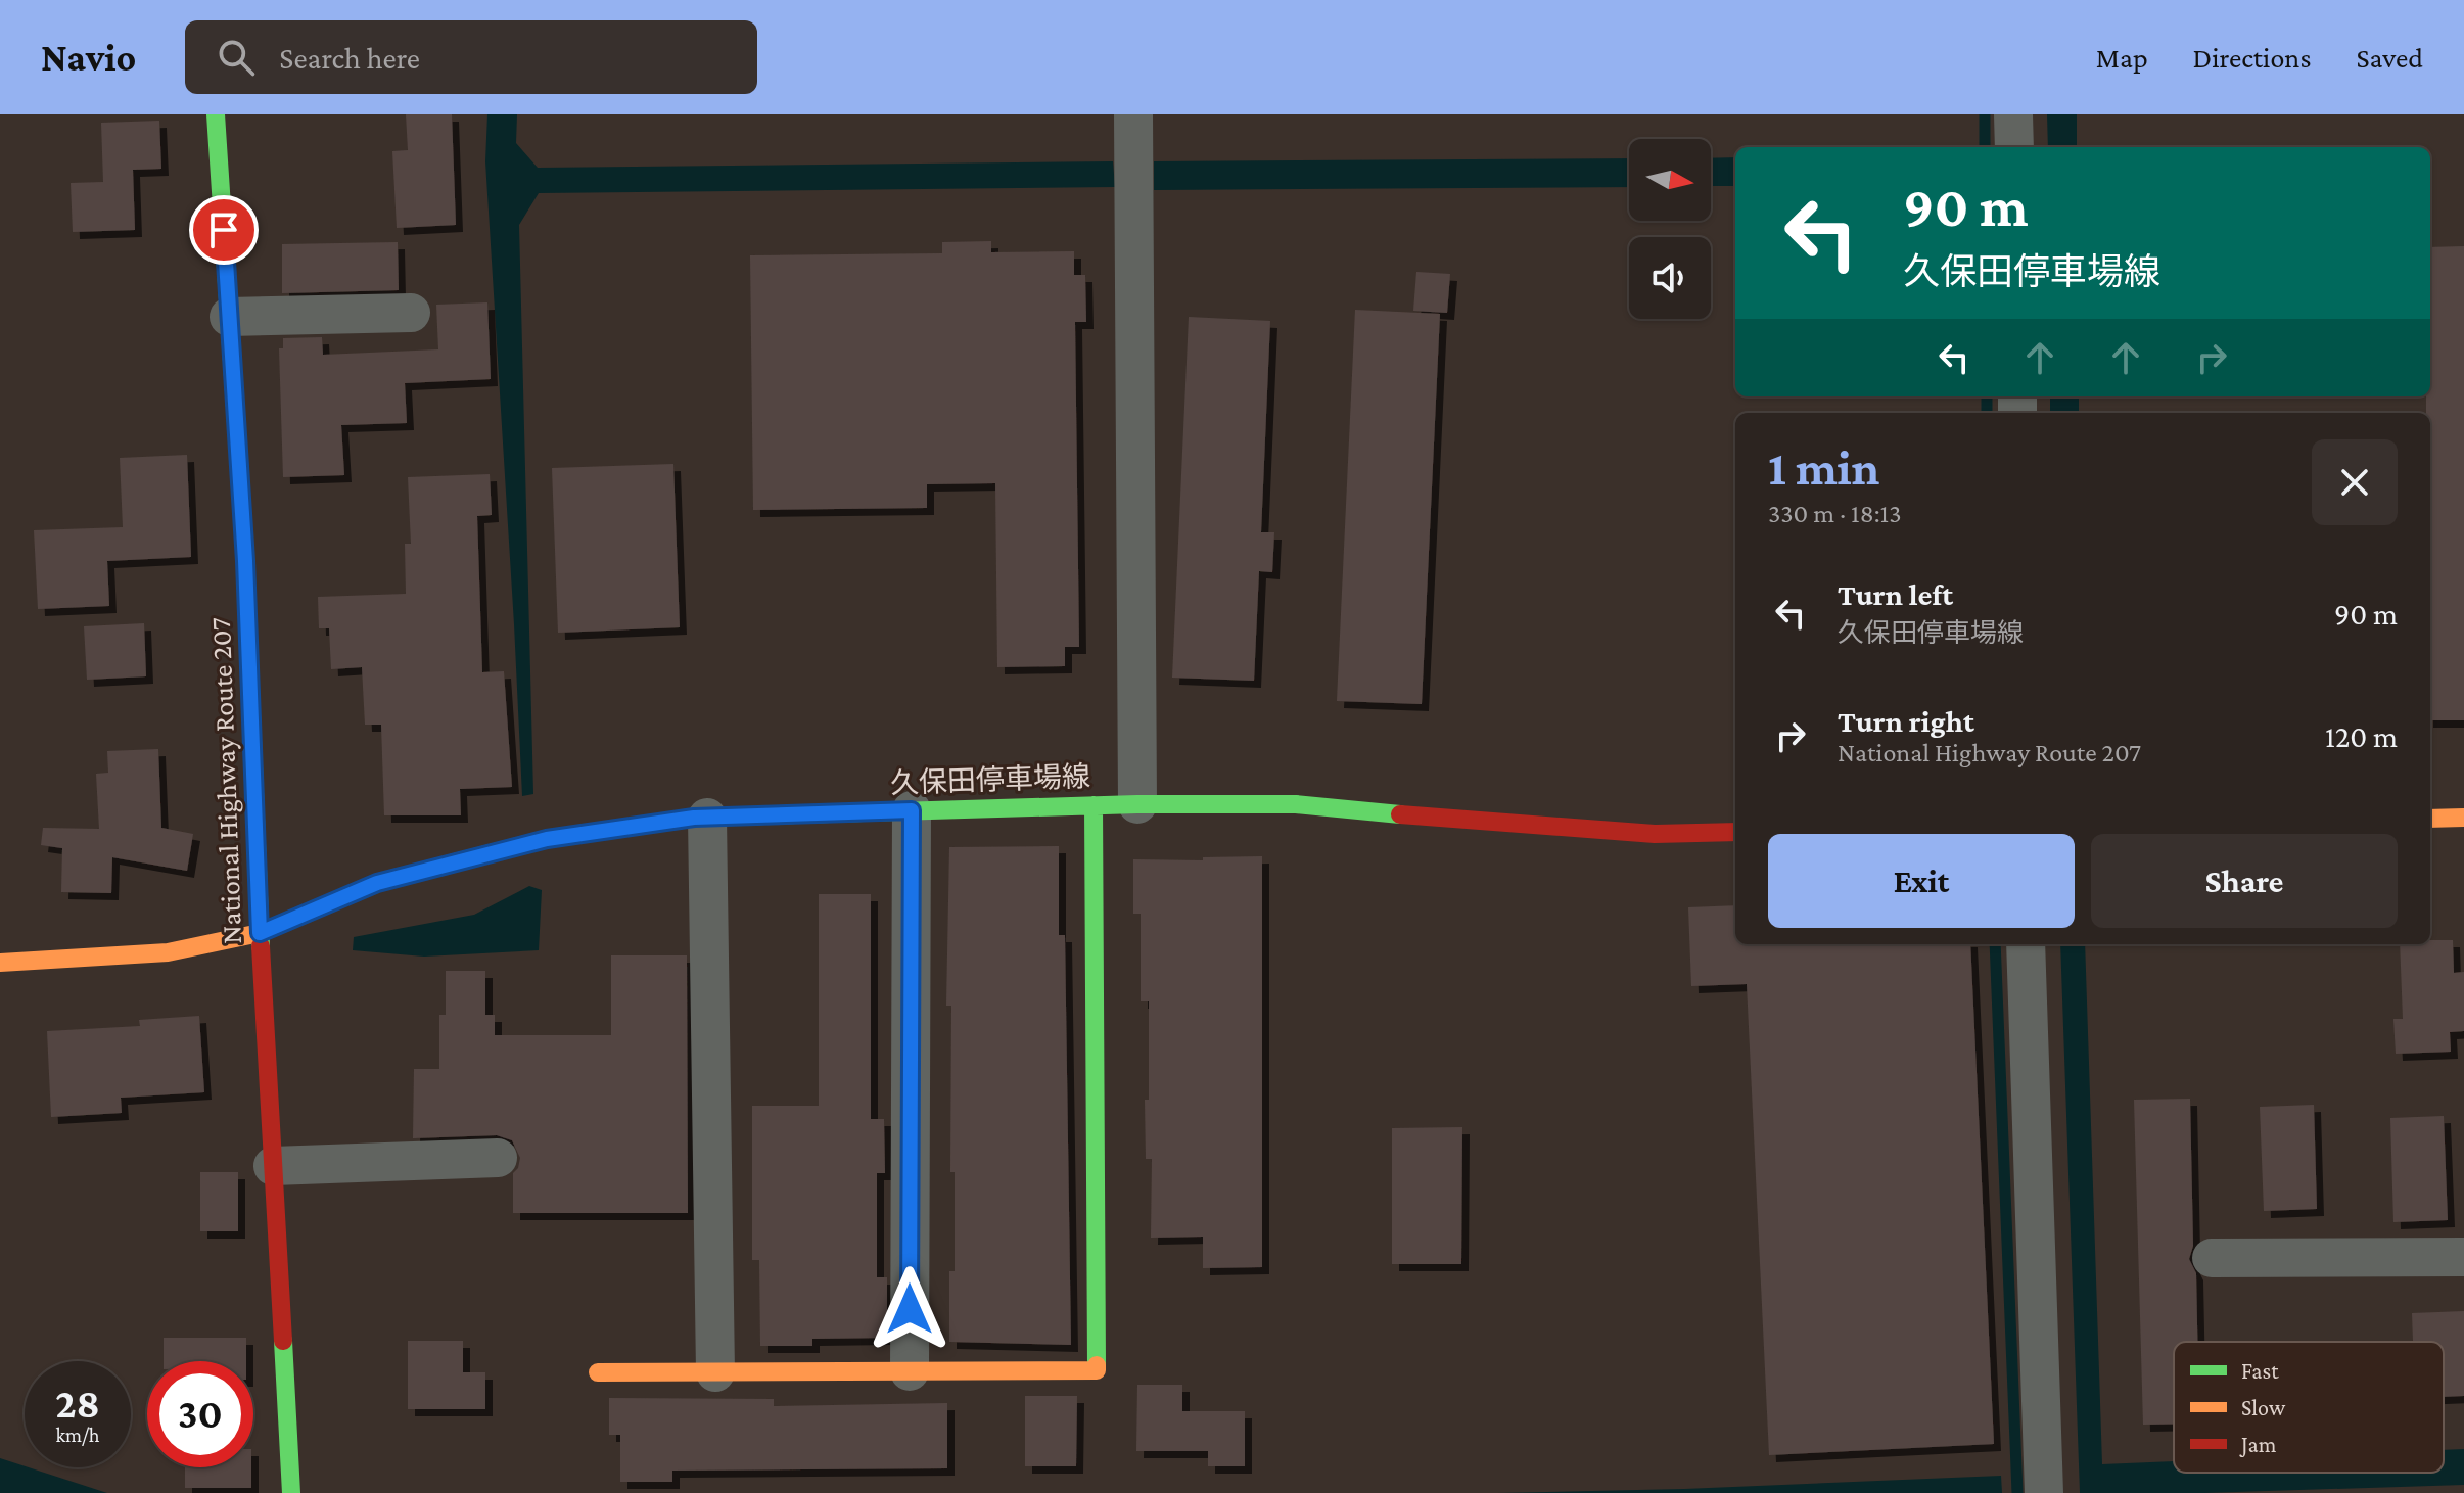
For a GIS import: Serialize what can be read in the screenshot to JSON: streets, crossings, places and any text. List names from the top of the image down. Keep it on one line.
{"streets":{"main road":["久保田停車場線","National Highway Route 207"]},"crossings":[["久保田停車場線","National Highway Route 207"]],"legend":["Fast","Slow","Jam"],"north":"right","page":{"header":"Navio","search":"Search here","nav":["Map","Directions","Saved"],"turn":["90 m","久保田停車場線"],"heading":["1 min","330 m · 18:13"],"list":[{"name":"Turn left","note":"久保田停車場線","value":"90 m"},{"name":"Turn right","note":"National Highway Route 207","value":"120 m"}],"buttons":["Exit","Share"],"speed":"28 km/h","limit":"30"}}
